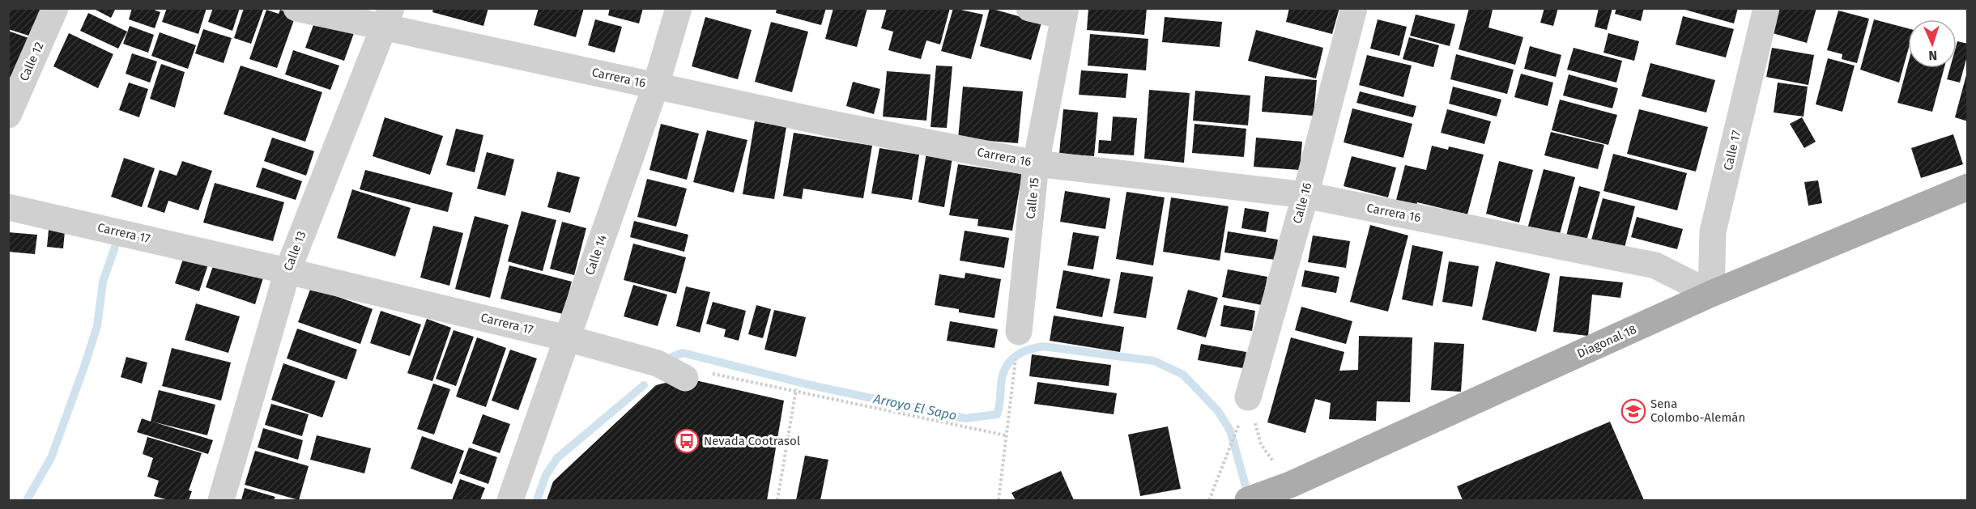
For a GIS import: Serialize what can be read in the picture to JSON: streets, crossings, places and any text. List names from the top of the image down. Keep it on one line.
{"streets":{"main road":["Diagonal 18"],"street":["Calle 12","Carrera 16","Calle 17","Calle 15","Calle 16","Carrera 17","Calle 13","Calle 14"]},"crossings":[["Carrera 16","Calle 17"],["Carrera 16","Calle 15"],["Carrera 16","Calle 16"],["Carrera 16","Calle 13"],["Carrera 16","Calle 14"],["Carrera 16","Diagonal 18"],["Calle 17","Diagonal 18"],["Carrera 17","Calle 13"],["Carrera 17","Calle 14"]],"water":["Arroyo El Sapo"],"places":{"school or university":["Sena Colombo-Alemán"],"bus stop":["Nevada Cootrasol"]},"north":"bottom"}
